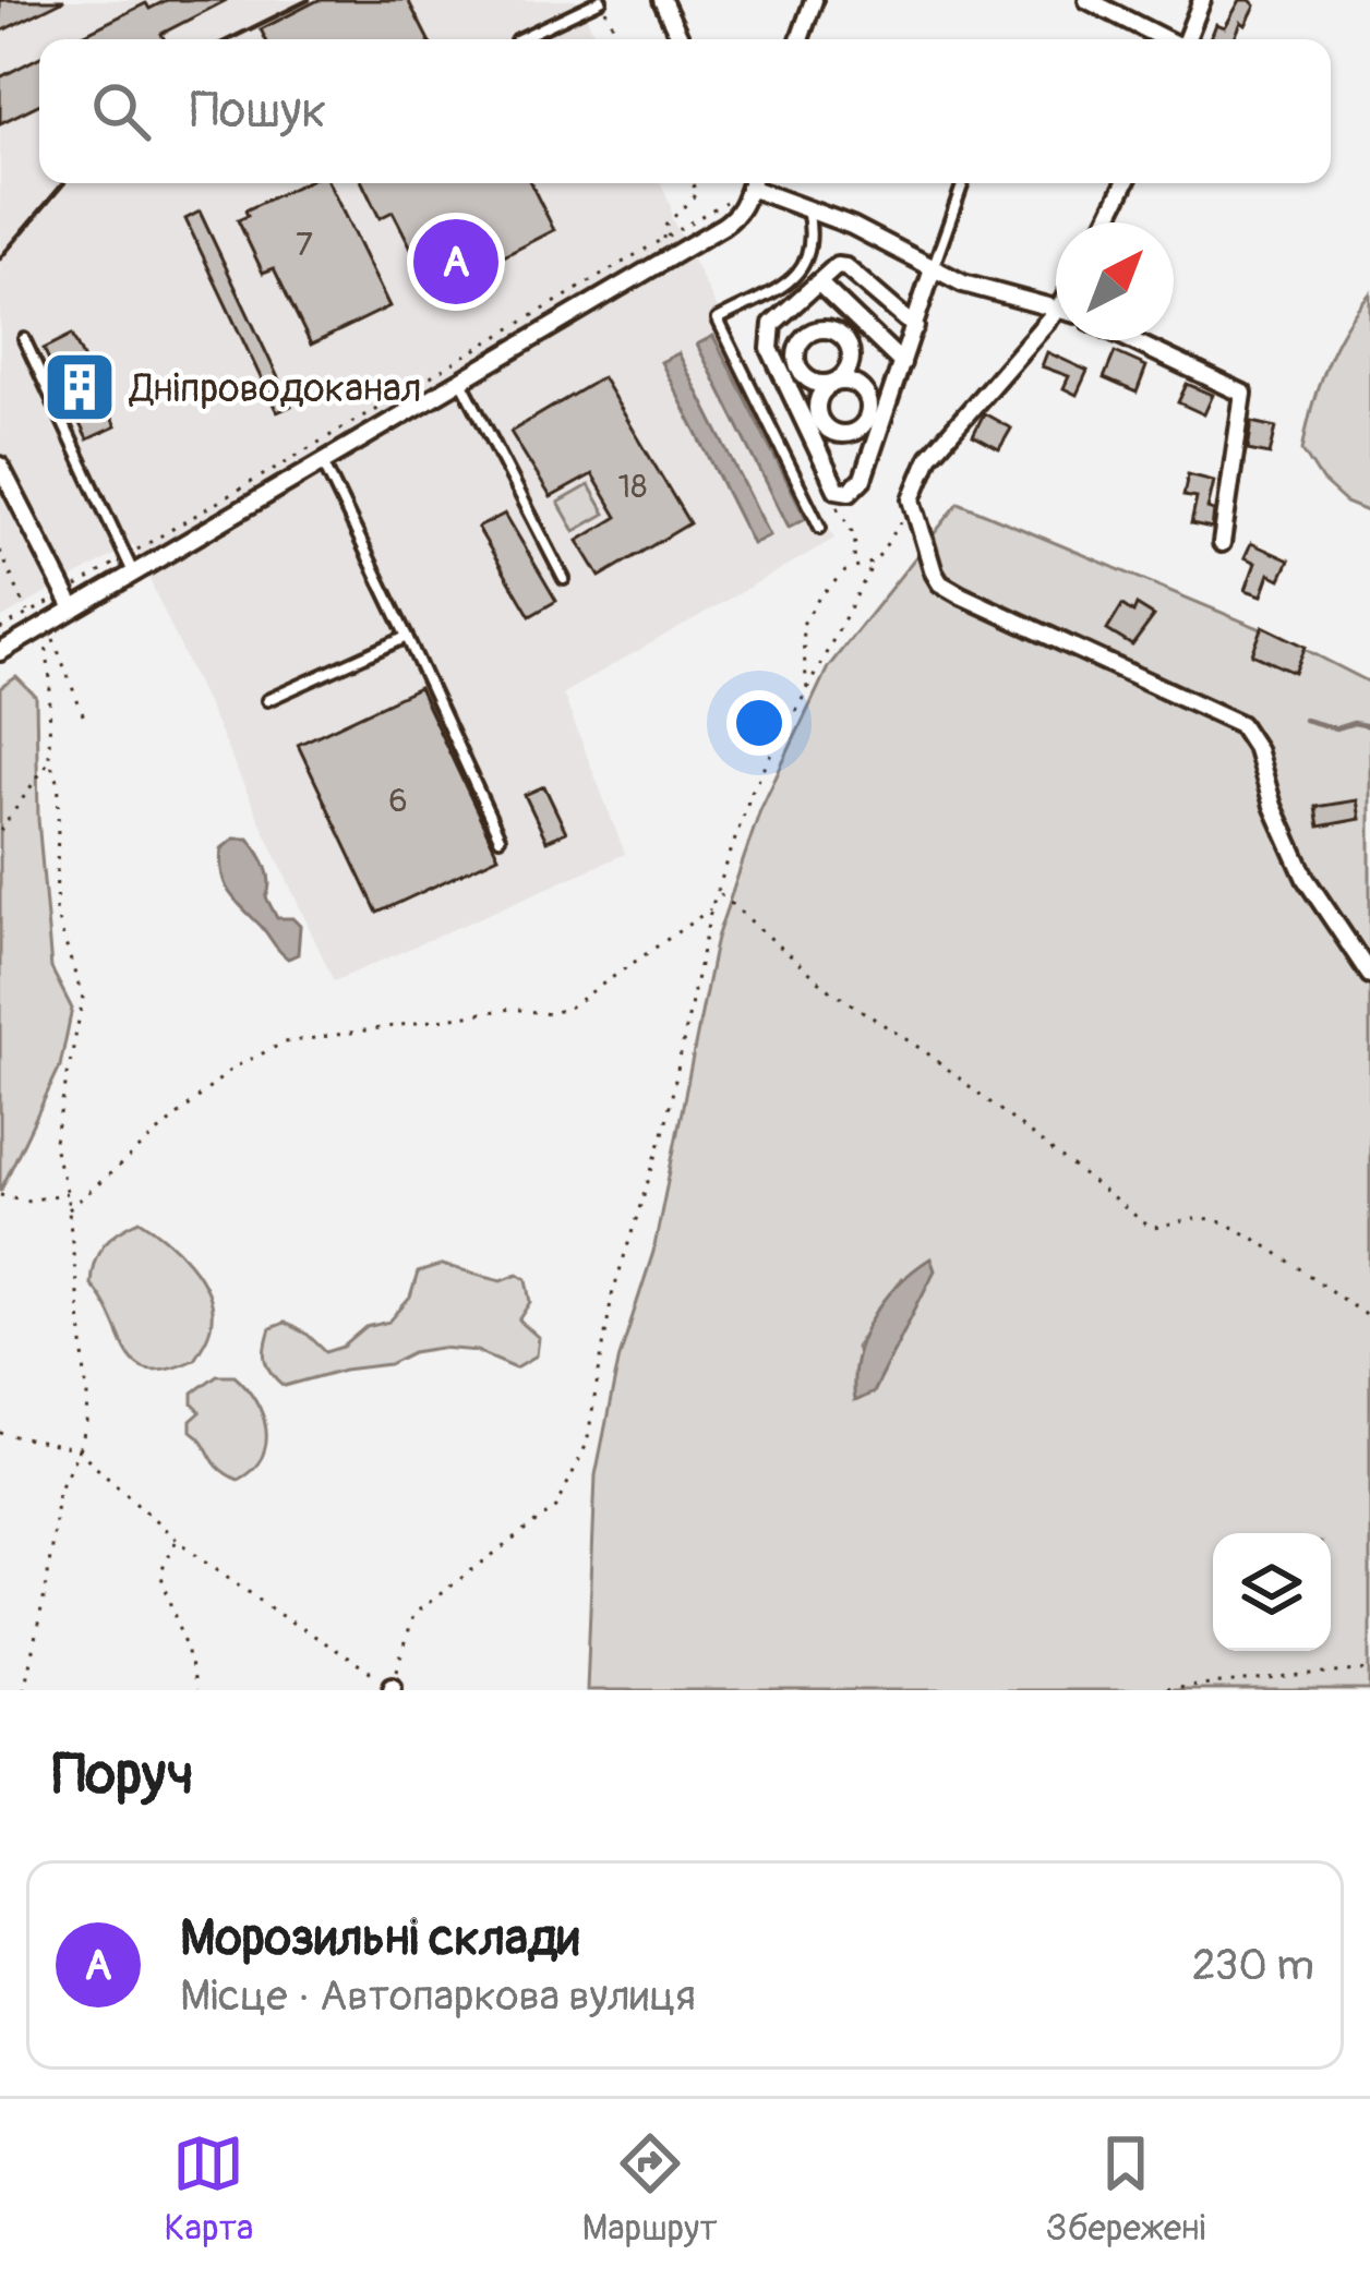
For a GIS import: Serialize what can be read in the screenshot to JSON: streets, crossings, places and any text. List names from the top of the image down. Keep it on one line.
{"places":{"building":["Дніпроводоканал"]},"house_numbers":["7","18","6"],"north":"top right","page":{"search":"Пошук","pins":"A","heading":"Поруч","list":[{"mark":"A","name":"Морозильні склади","note":"Місце · Автопаркова вулиця","value":"230 m"}],"nav":["Карта","Маршрут","Збережені"]}}
